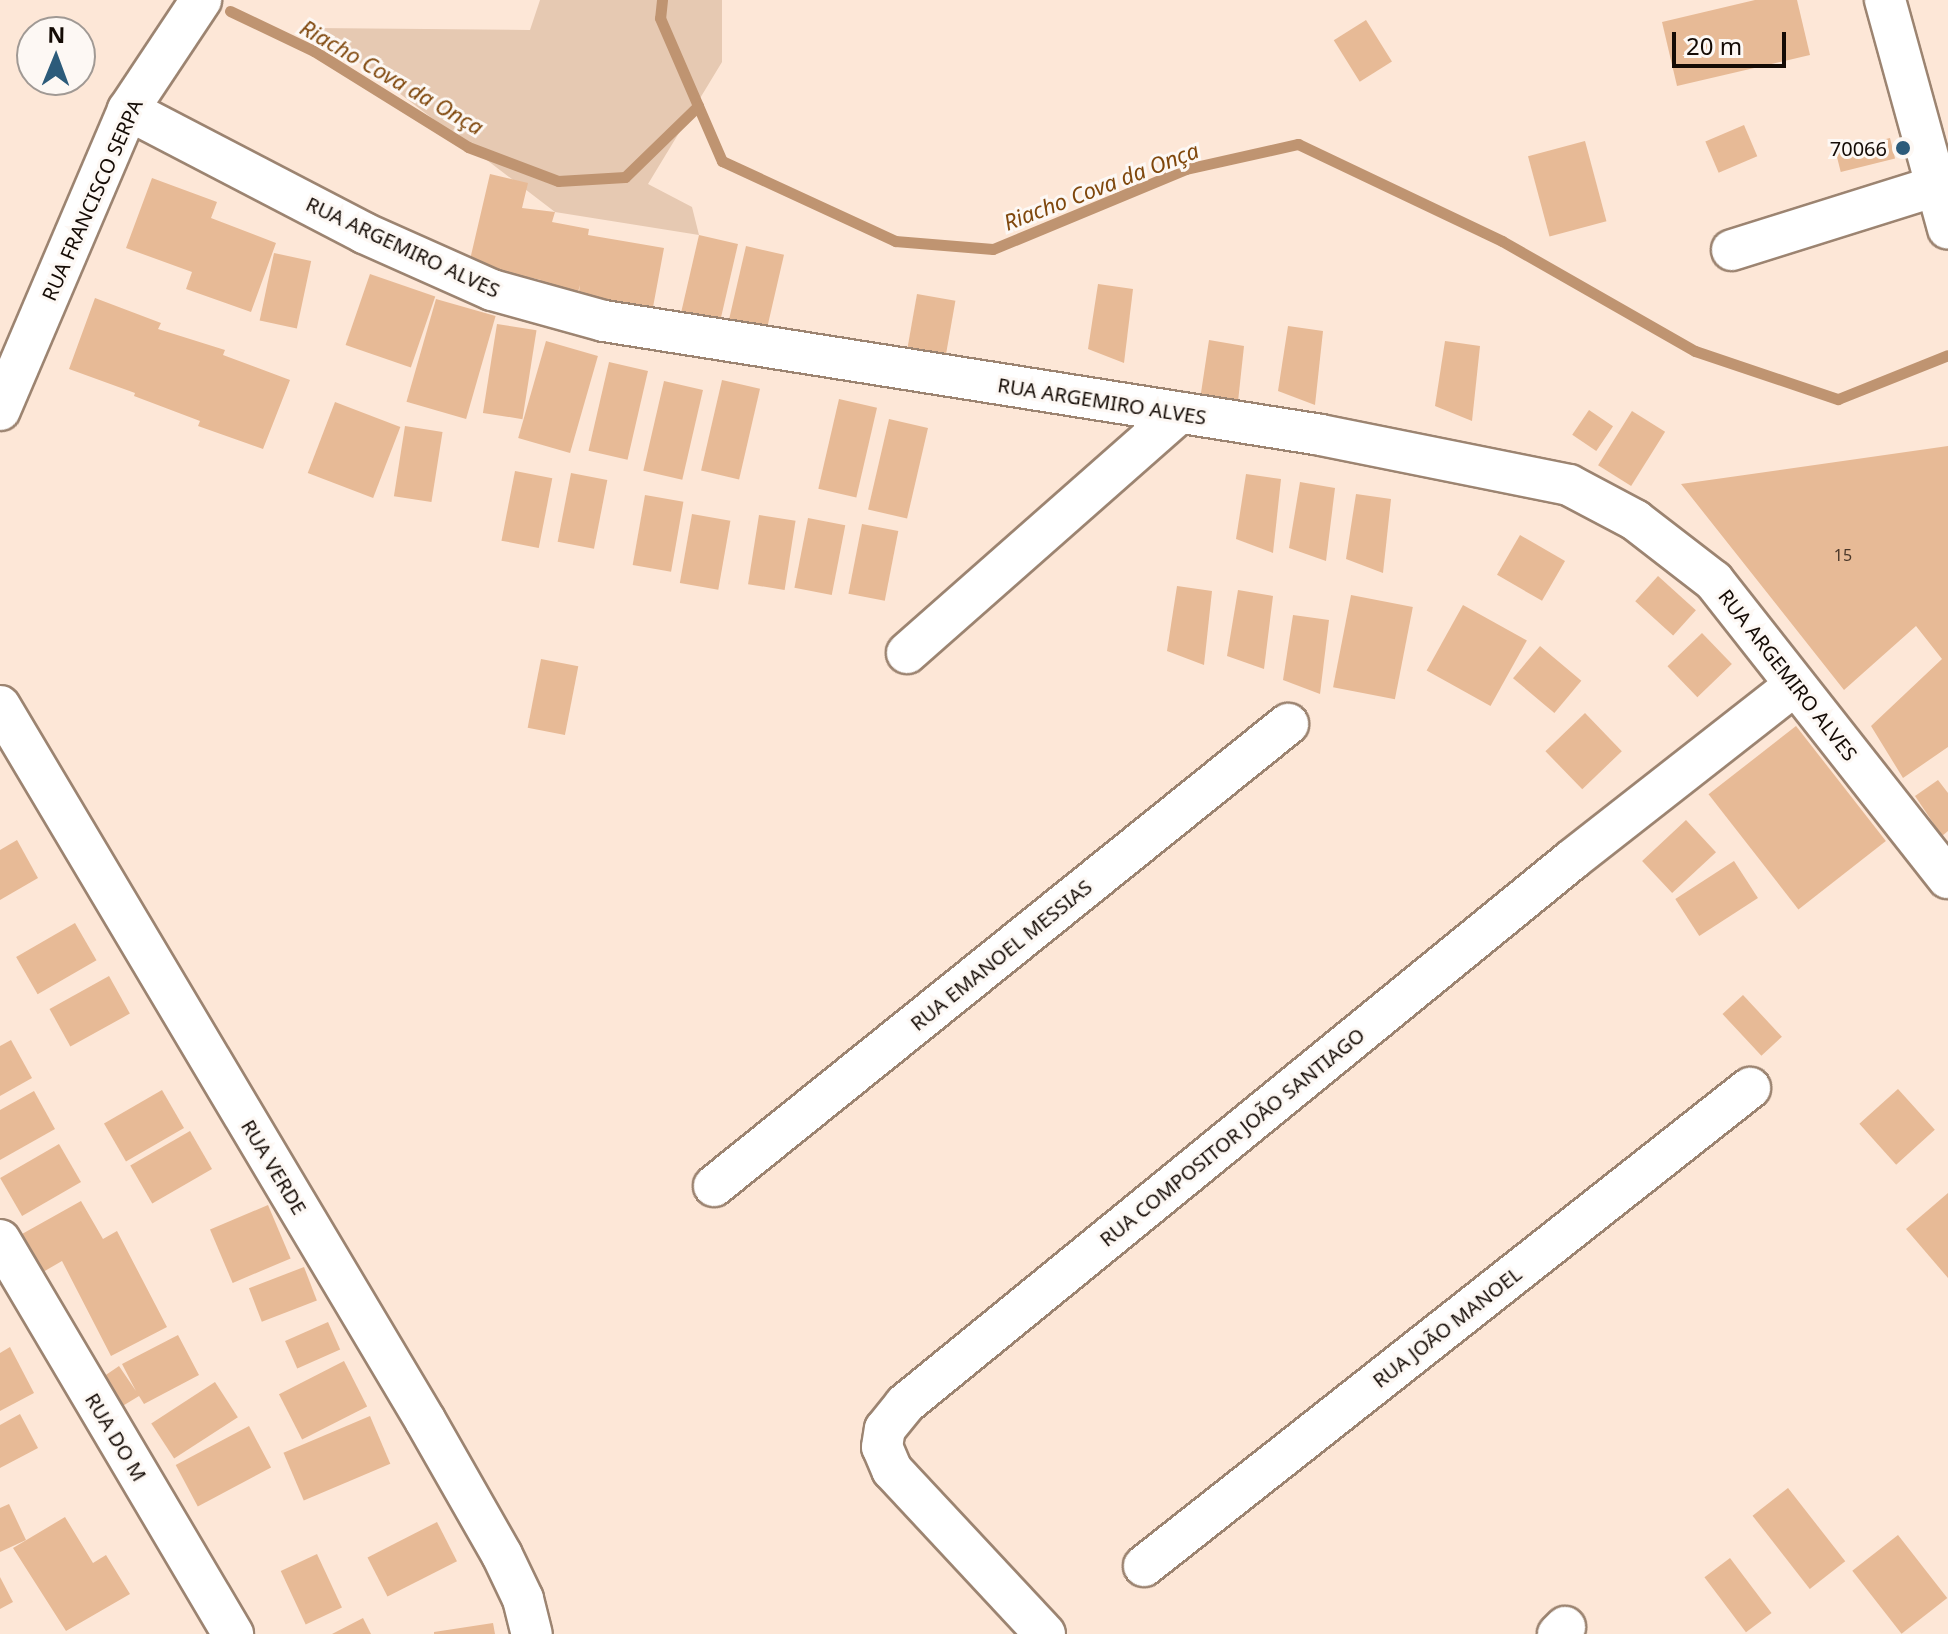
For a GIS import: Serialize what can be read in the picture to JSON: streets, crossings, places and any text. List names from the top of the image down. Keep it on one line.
{"streets":{"street":["RUA FRANCISCO SERPA","RUA ARGEMIRO ALVES","RUA EMANOEL MESSIAS","RUA COMPOSITOR JOÃO SANTIAGO","RUA VERDE","RUA JOÃO MANOEL","RUA DO M"]},"crossings":[["RUA FRANCISCO SERPA","RUA ARGEMIRO ALVES"],["RUA ARGEMIRO ALVES","RUA COMPOSITOR JOÃO SANTIAGO"]],"water":["Riacho Cova da Onça"],"places":["70066"],"house_numbers":["15"],"scale_bar":"20 m","north":"top"}
